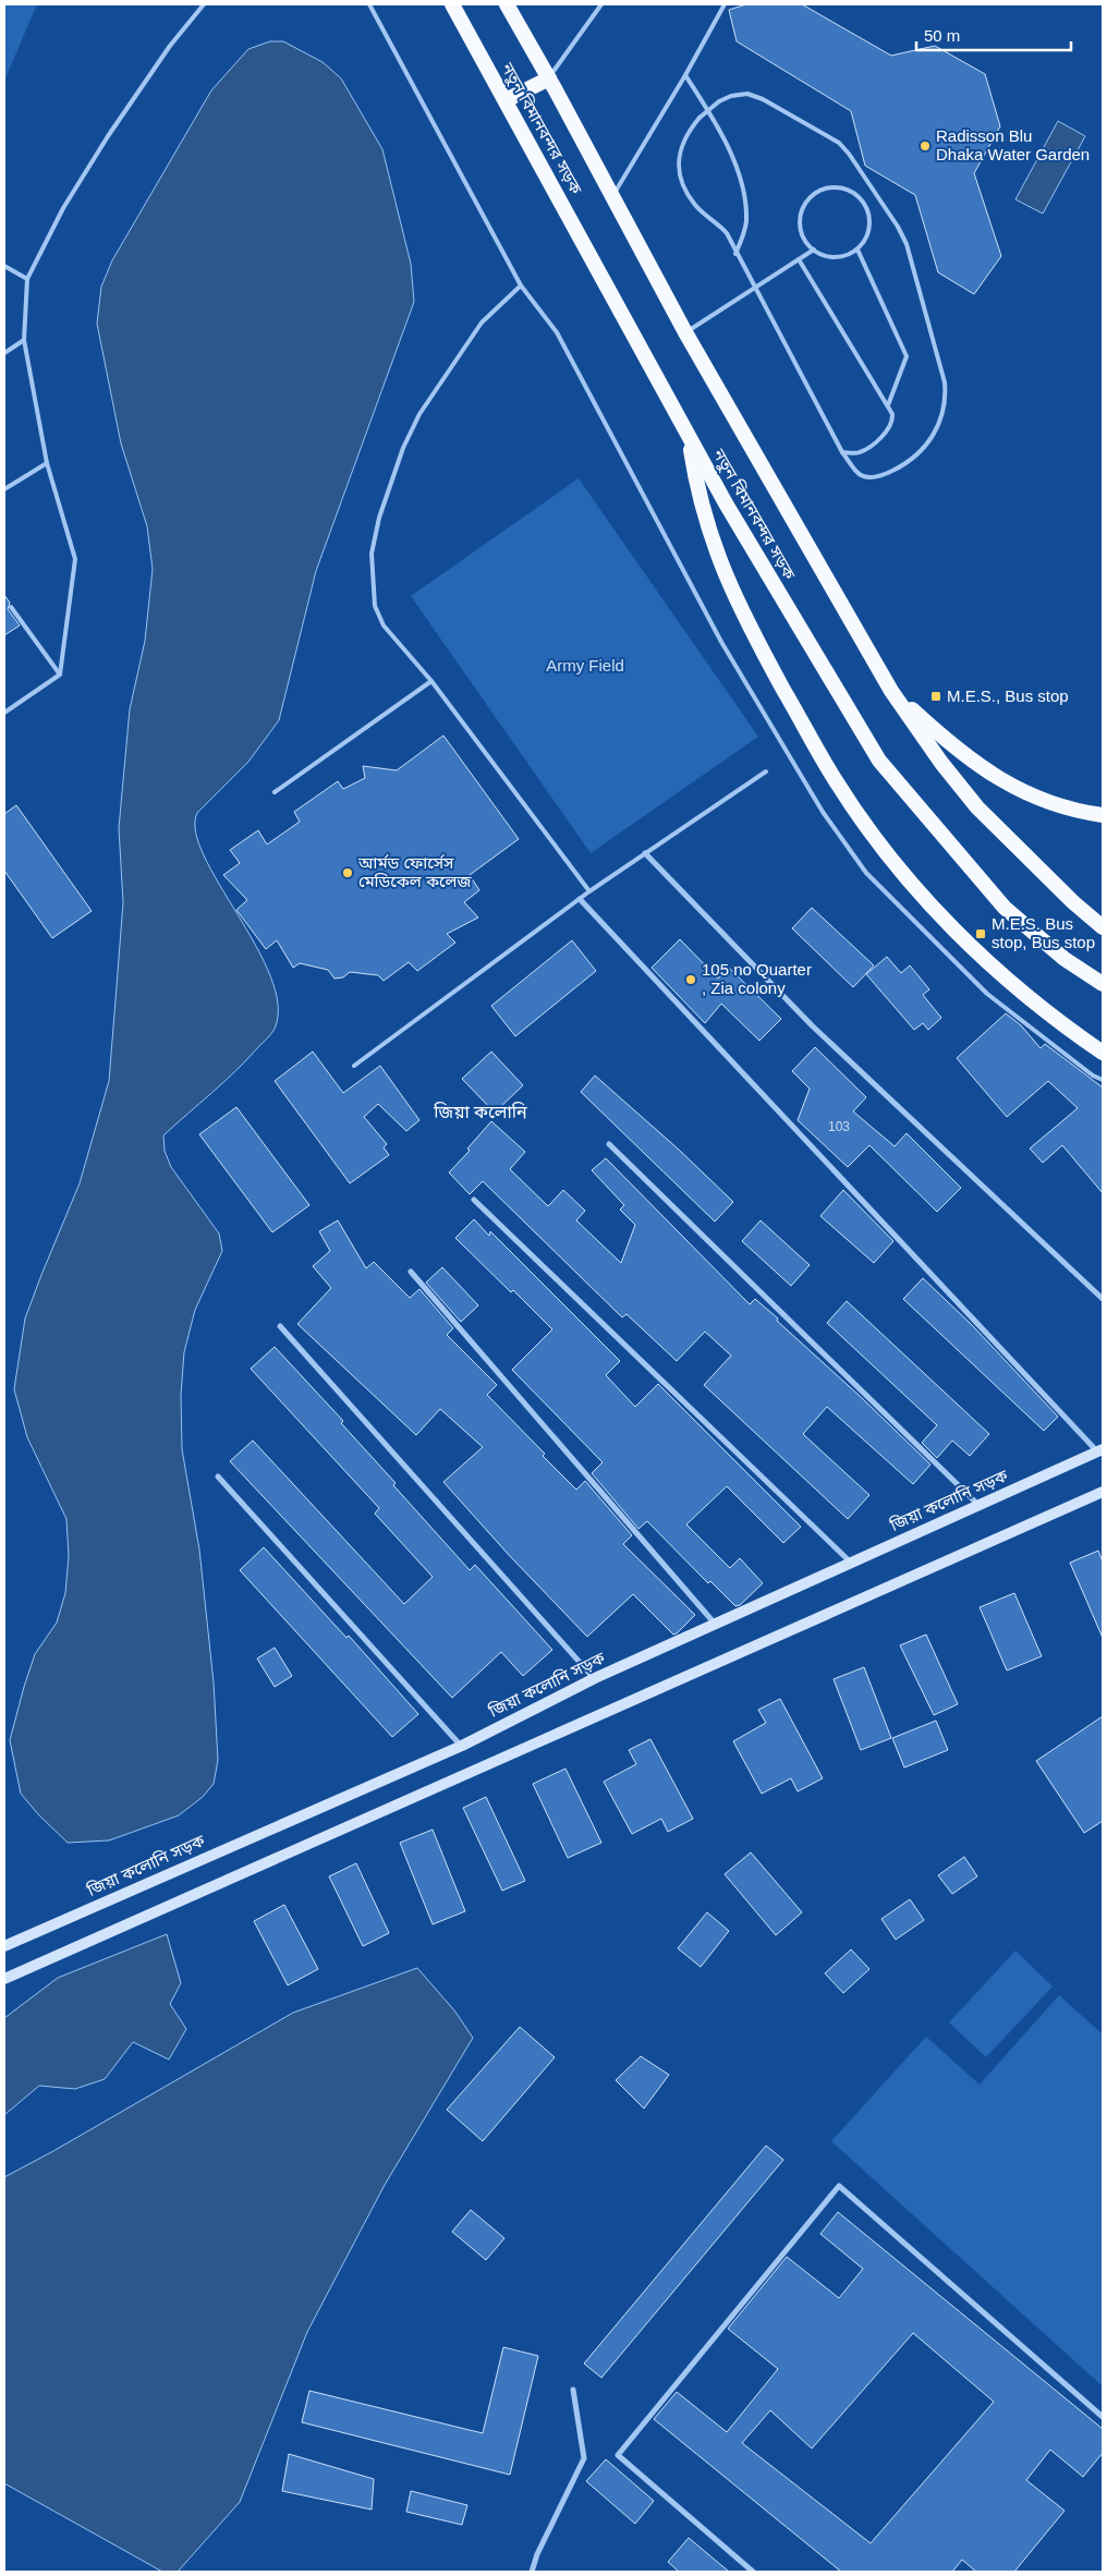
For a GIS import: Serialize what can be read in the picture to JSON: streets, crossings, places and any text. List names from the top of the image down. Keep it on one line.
{"streets":{"highway":["নতুন বিমানবন্দর সড়ক"],"main road":["জিয়া কলোনি সড়ক"]},"districts":["জিয়া কলোনি"],"parks":["Army Field"],"places":{"other":["Radisson Blu Dhaka Water Garden","আর্মড ফোর্সেস মেডিকেল কলেজ","105 no Quarter , Zia colony"],"transit":["M.E.S., Bus stop","M.E.S. Bus stop, Bus stop"]},"house_numbers":["103"],"scale_bar":"50 m"}
